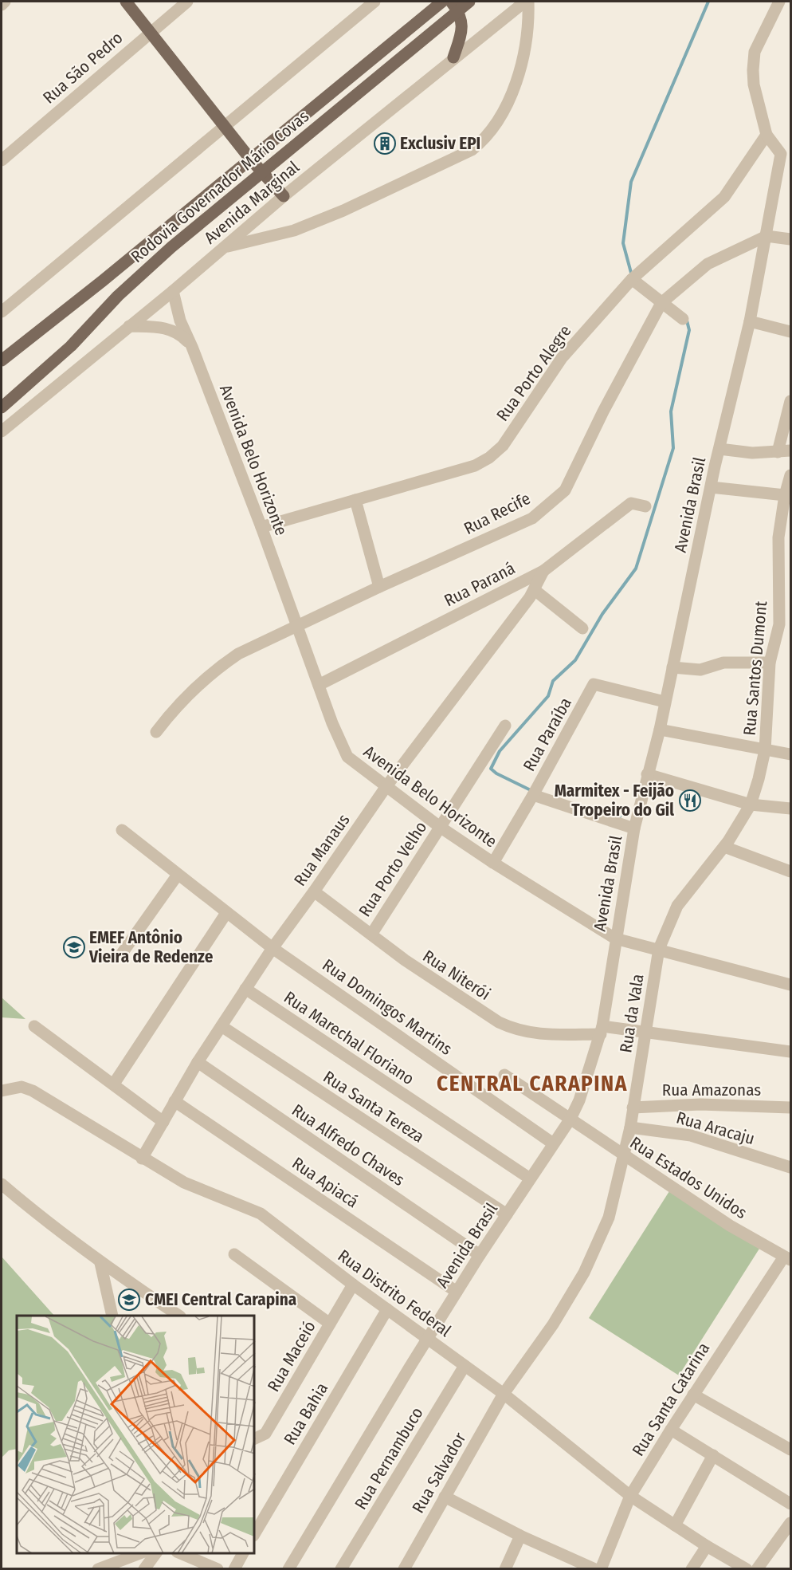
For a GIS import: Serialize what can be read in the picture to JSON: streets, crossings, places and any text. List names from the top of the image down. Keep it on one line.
{"streets":{"main road":["Rodovia Governador Mário Covas"],"street":["Rua São Pedro","Avenida Marginal","Rua Porto Alegre","Avenida Belo Horizonte","Avenida Brasil","Rua Recife","Rua Paraná","Rua Santos Dumont","Rua Paraíba","Rua Manaus","Rua Porto Velho","Rua Niterói","Rua Domingos Martins","Rua da Vala","Rua Marechal Floriano","Rua Amazonas","Rua Santa Tereza","Rua Aracaju","Rua Alfredo Chaves","Rua Estados Unidos","Rua Apiacá","Rua Distrito Federal","Rua Maceió","Rua Santa Catarina","Rua Bahia","Rua Pernambuco","Rua Salvador"]},"crossings":[["Avenida Marginal","Avenida Belo Horizonte"],["Rua Porto Alegre","Avenida Belo Horizonte"],["Rua Porto Alegre","Avenida Brasil"],["Avenida Belo Horizonte","Avenida Brasil"],["Avenida Belo Horizonte","Rua Recife"],["Avenida Belo Horizonte","Rua Paraná"],["Avenida Belo Horizonte","Rua Paraíba"],["Avenida Belo Horizonte","Rua Manaus"],["Avenida Belo Horizonte","Rua Porto Velho"],["Avenida Belo Horizonte","Rua da Vala"],["Avenida Brasil","Rua Recife"],["Avenida Brasil","Rua Paraíba"],["Avenida Brasil","Rua Niterói"],["Avenida Brasil","Rua Domingos Martins"],["Avenida Brasil","Rua Marechal Floriano"],["Avenida Brasil","Rua Santa Tereza"],["Avenida Brasil","Rua Alfredo Chaves"],["Avenida Brasil","Rua Estados Unidos"],["Avenida Brasil","Rua Apiacá"],["Avenida Brasil","Rua Distrito Federal"],["Rua Paraná","Rua Manaus"],["Rua Santos Dumont","Rua da Vala"],["Rua Manaus","Rua Niterói"],["Rua Manaus","Rua Domingos Martins"],["Rua Manaus","Rua Marechal Floriano"],["Rua Manaus","Rua Santa Tereza"],["Rua Manaus","Rua Alfredo Chaves"],["Rua Manaus","Rua Apiacá"],["Rua Manaus","Rua Distrito Federal"],["Rua Porto Velho","Rua Niterói"],["Rua Niterói","Rua da Vala"],["Rua da Vala","Rua Amazonas"],["Rua da Vala","Rua Aracaju"],["Rua da Vala","Rua Estados Unidos"],["Rua da Vala","Rua Distrito Federal"],["Rua da Vala","Rua Salvador"],["Rua Estados Unidos","Rua Santa Catarina"],["Rua Distrito Federal","Rua Maceió"],["Rua Distrito Federal","Rua Santa Catarina"],["Rua Distrito Federal","Rua Bahia"],["Rua Distrito Federal","Rua Pernambuco"],["Rua Distrito Federal","Rua Salvador"]],"districts":["CENTRAL CARAPINA"],"places":{"building":["Exclusiv EPI"],"restaurant":["Marmitex - Feijão Tropeiro do Gil"],"school or university":["EMEF Antônio Vieira de Redenze","CMEI Central Carapina"]}}
